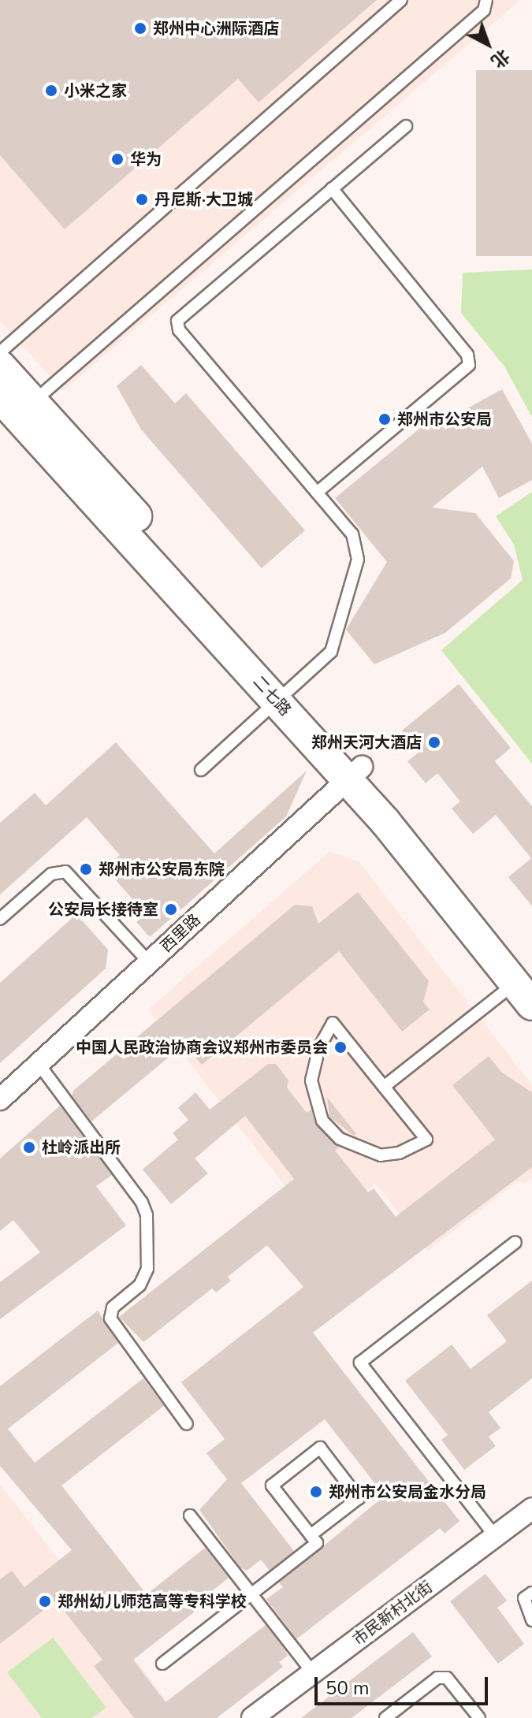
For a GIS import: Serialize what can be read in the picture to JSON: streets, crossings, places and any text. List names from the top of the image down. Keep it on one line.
{"streets":{"main road":["二七路"],"street":["西里路","市民新村北街"]},"crossings":[["二七路","西里路"]],"places":["郑州中心洲际酒店","小米之家","华为","丹尼斯·大卫城","郑州市公安局","郑州天河大酒店","郑州市公安局东院","公安局长接待室","中国人民政治协商会议郑州市委员会","杜岭派出所","郑州市公安局金水分局","郑州幼儿师范高等专科学校"],"scale_bar":"50 m","north":"bottom right"}
